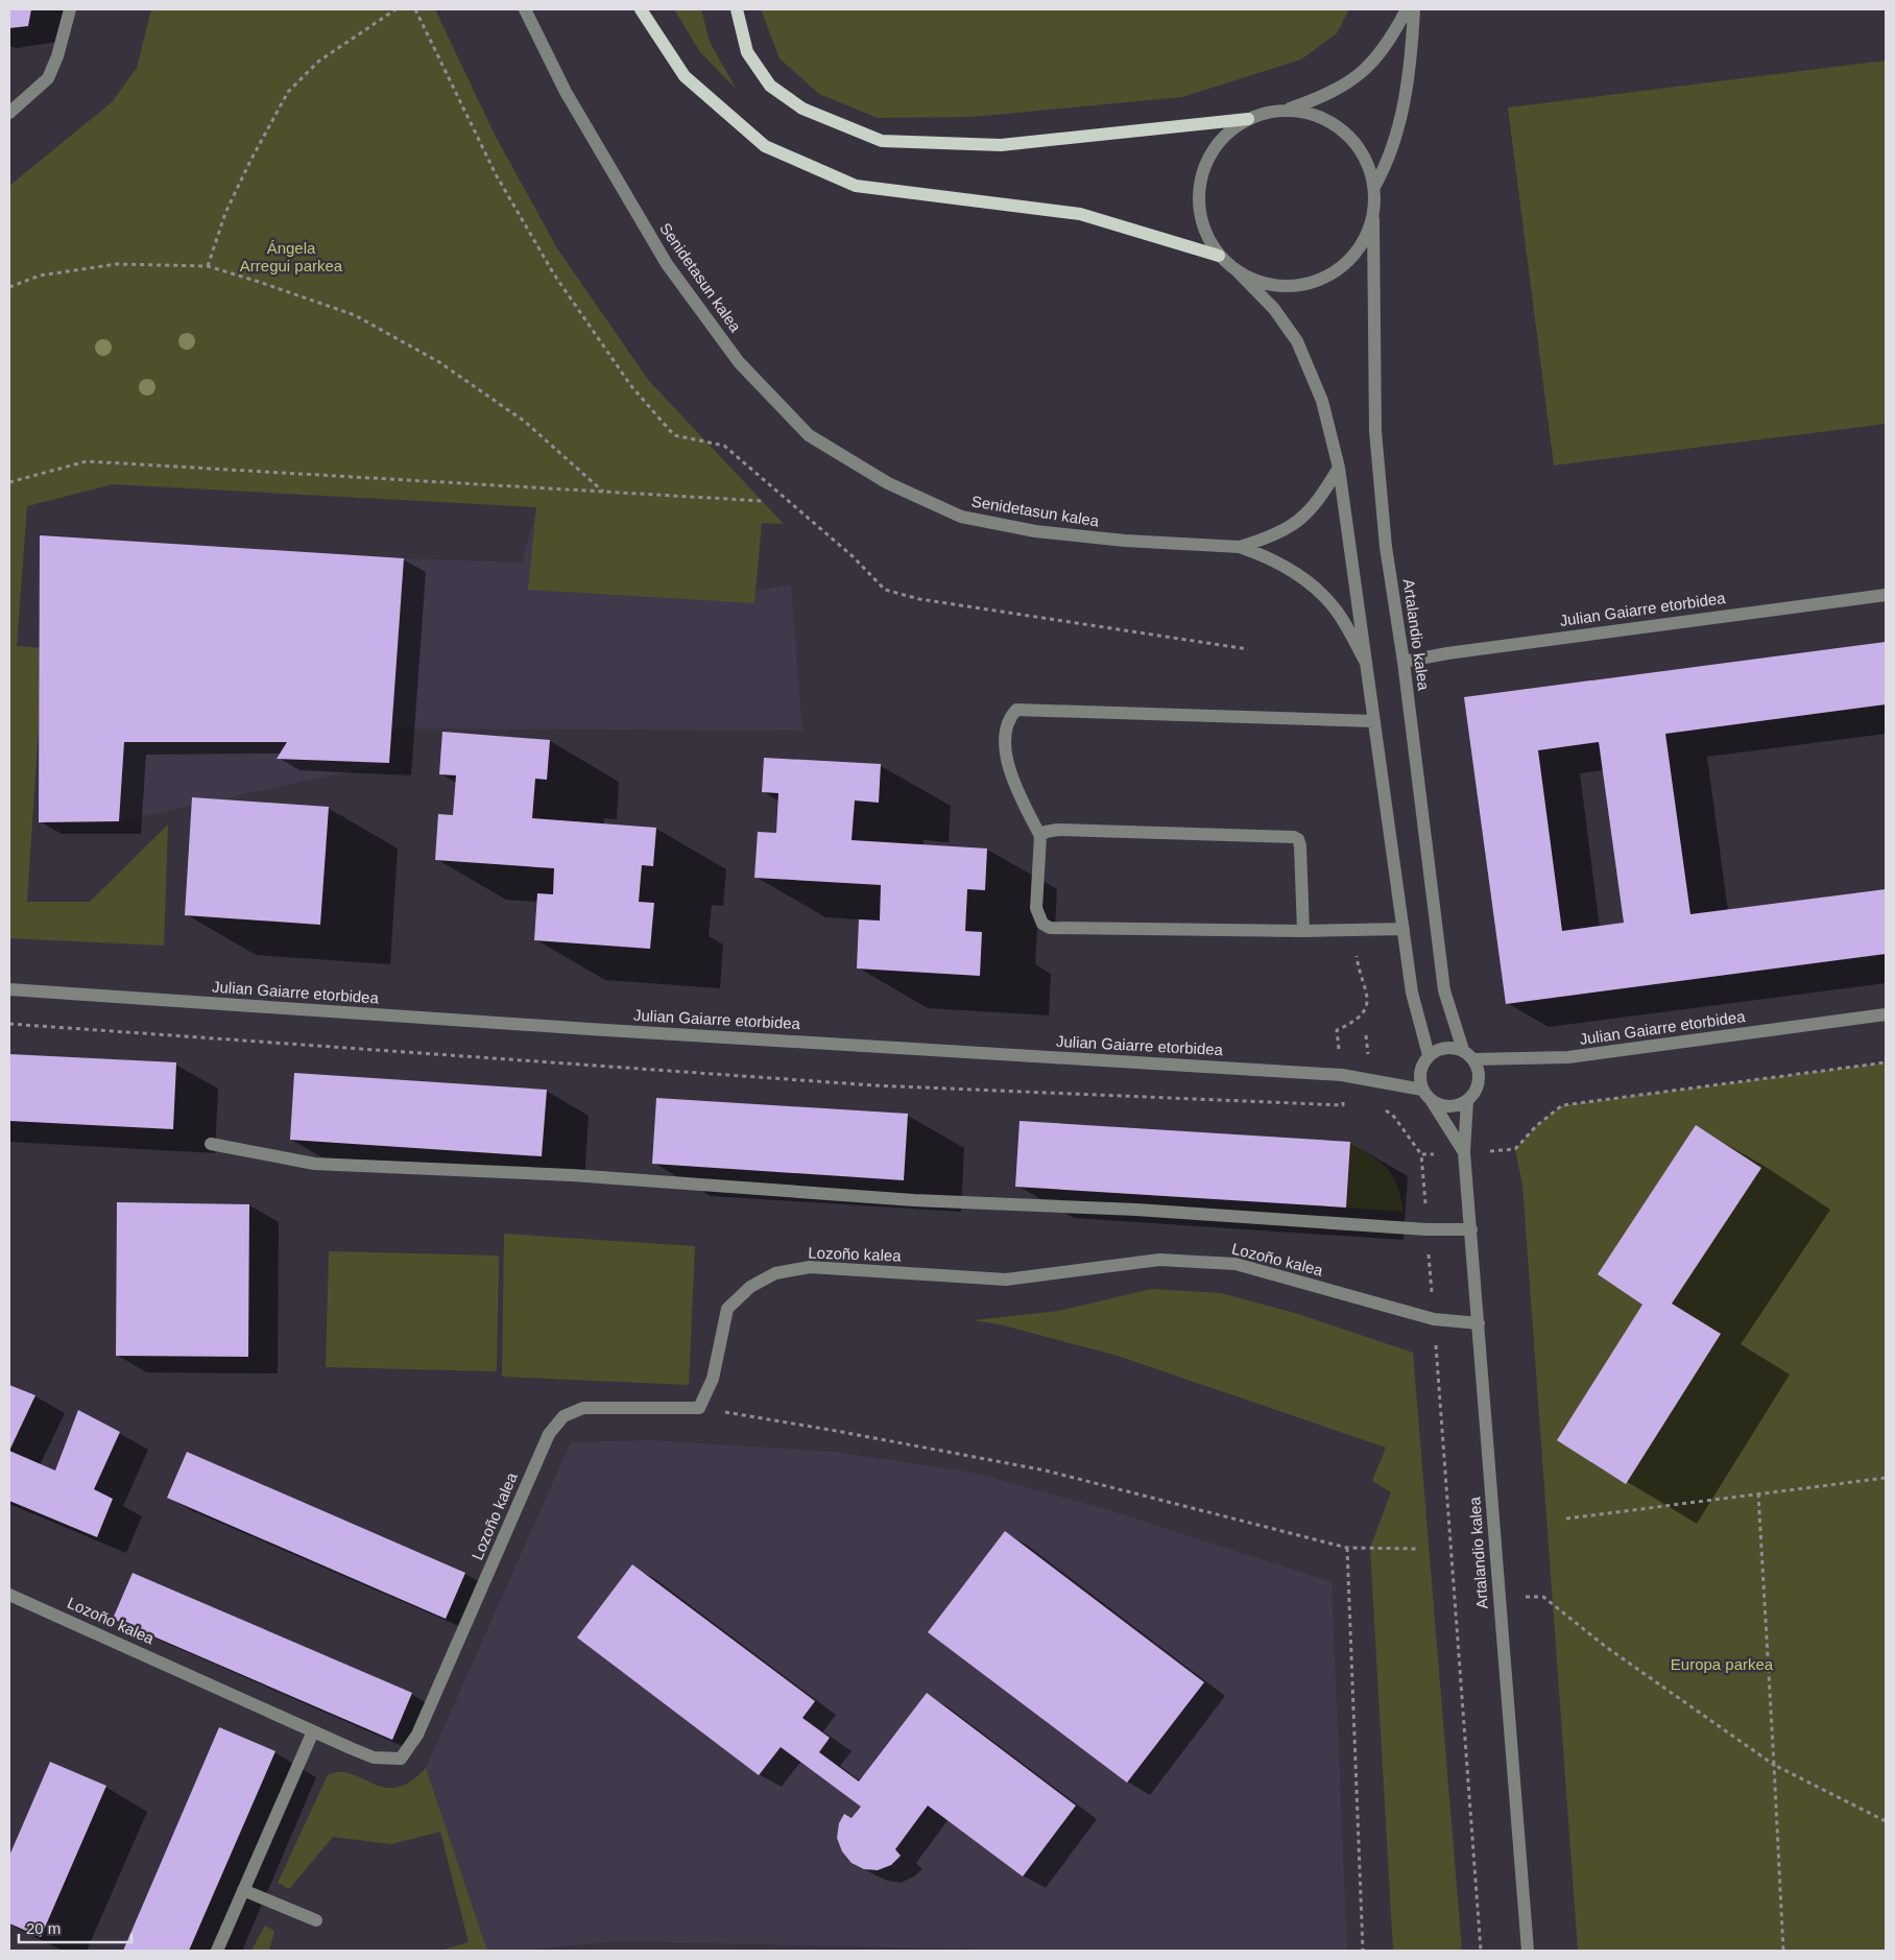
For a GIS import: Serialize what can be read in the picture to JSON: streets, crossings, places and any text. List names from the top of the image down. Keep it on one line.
{"streets":{"street":["Senidetasun kalea","Julian Gaiarre etorbidea","Artalandio kalea","Lozoño kalea"]},"crossings":[["Julian Gaiarre etorbidea","Artalandio kalea"],["Artalandio kalea","Lozoño kalea"]],"parks":["Ángela Arregui parkea","Europa parkea"],"scale_bar":"20 m"}
